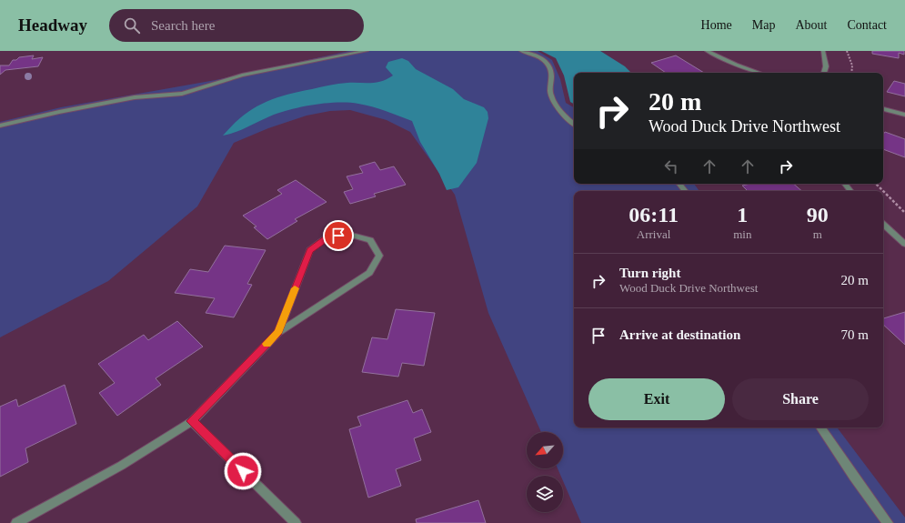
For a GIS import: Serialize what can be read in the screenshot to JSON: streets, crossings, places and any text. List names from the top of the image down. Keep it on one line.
{"north":"bottom left","page":{"header":"Headway","search":"Search here","nav":["Home","Map","About","Contact"],"turn":["20 m","Wood Duck Drive Northwest"],"eta":["06:11","Arrival","1","min","90","m"],"list":[{"name":"Turn right","note":"Wood Duck Drive Northwest","value":"20 m"},{"name":"Arrive at destination","value":"70 m"}],"buttons":["Exit","Share"]}}
